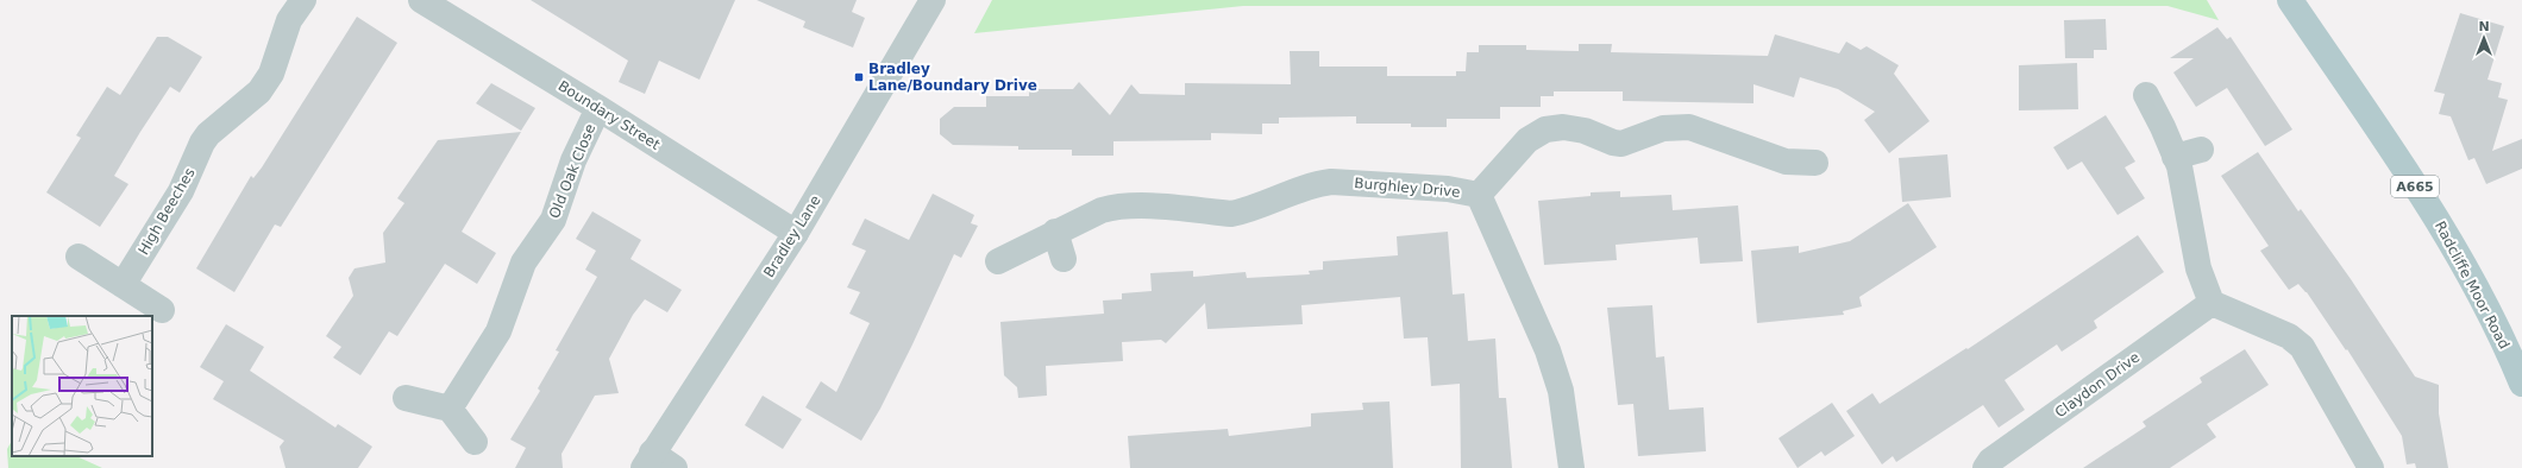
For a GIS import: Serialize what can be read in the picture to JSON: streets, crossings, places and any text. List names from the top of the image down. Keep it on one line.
{"streets":{"main road":["A665","Radcliffe Moor Road"],"street":["Boundary Street","Old Oak Close","Burghley Drive","High Beeches","Bradley Lane","Claydon Drive"]},"crossings":[["Boundary Street","Old Oak Close"],["Boundary Street","Bradley Lane"]],"places":{"transit":["Bradley Lane/Boundary Drive"]},"north":"top"}
